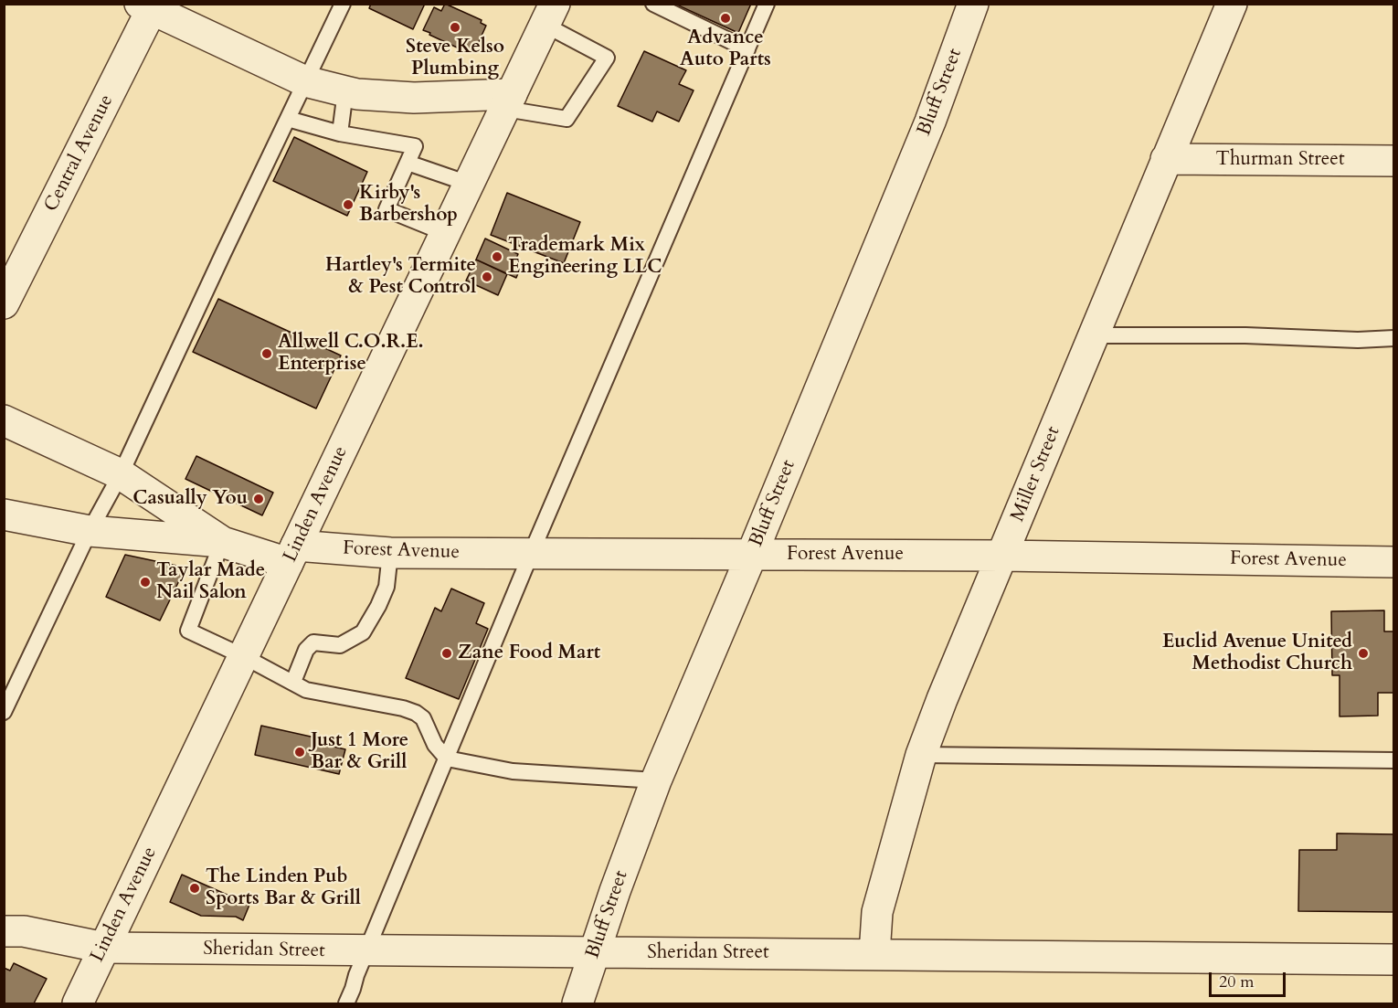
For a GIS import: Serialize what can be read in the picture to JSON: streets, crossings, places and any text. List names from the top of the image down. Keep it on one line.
{"streets":{"street":["Bluff Street","Central Avenue","Thurman Street","Miller Street","Linden Avenue","Forest Avenue","Sheridan Street"]},"crossings":[["Bluff Street","Forest Avenue"],["Bluff Street","Sheridan Street"],["Thurman Street","Miller Street"],["Miller Street","Forest Avenue"],["Miller Street","Sheridan Street"],["Linden Avenue","Forest Avenue"],["Linden Avenue","Sheridan Street"]],"places":["Advance Auto Parts","Steve Kelso Plumbing","Kirby's Barbershop","Trademark Mix Engineering LLC","Hartley's Termite & Pest Control","Allwell C.O.R.E. Enterprise","Casually You","Taylar Made Nail Salon","Zane Food Mart","Euclid Avenue United Methodist Church","Just 1 More Bar & Grill","The Linden Pub Sports Bar & Grill"],"scale_bar":"20 m"}
